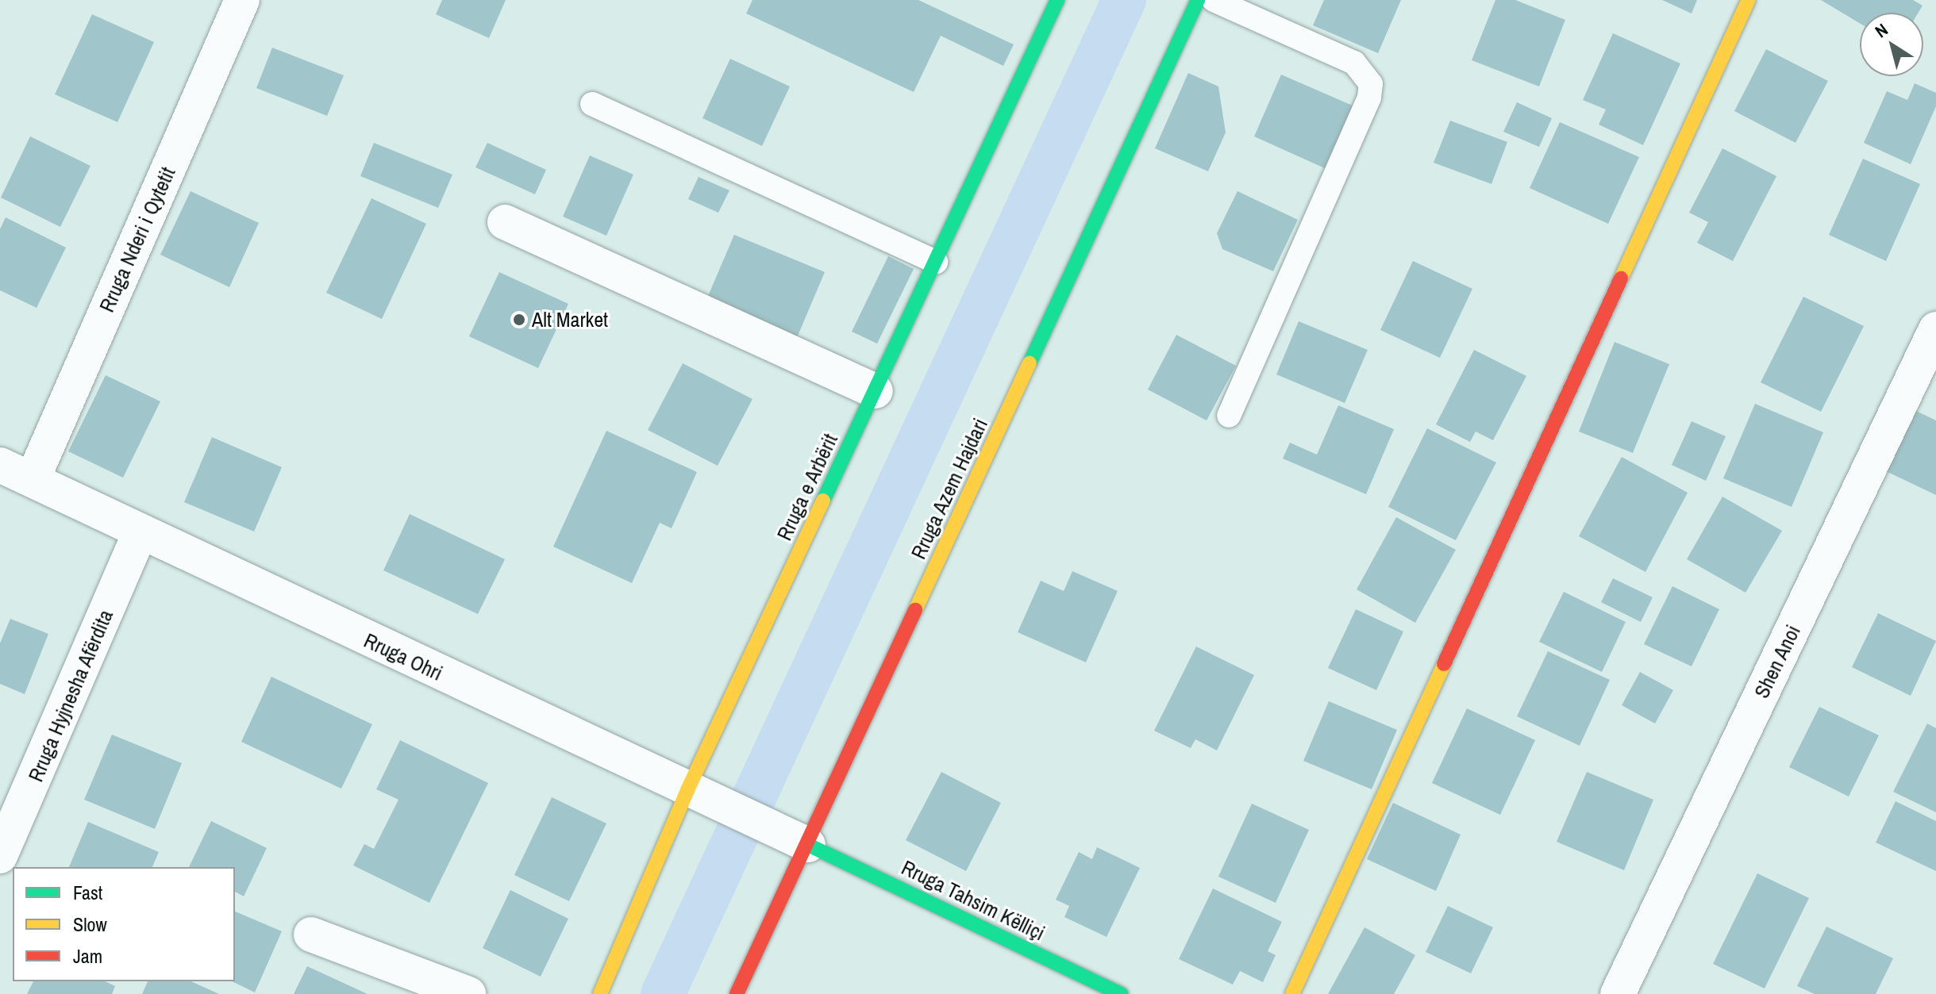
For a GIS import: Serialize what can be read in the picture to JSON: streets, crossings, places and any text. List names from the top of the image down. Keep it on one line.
{"streets":{"street":["Rruga Nderi i Qytetit","Rruga e Arbërit","Rruga Azem Hajdari","Rruga Ohri","Shen Anoi","Rruga Hyjnesha Afërdita","Rruga Tahsim Këlliçi"]},"crossings":[["Rruga Nderi i Qytetit","Rruga Ohri"],["Rruga e Arbërit","Rruga Ohri"],["Rruga Azem Hajdari","Rruga Ohri"],["Rruga Azem Hajdari","Rruga Tahsim Këlliçi"],["Rruga Ohri","Rruga Hyjnesha Afërdita"],["Rruga Ohri","Rruga Tahsim Këlliçi"]],"places":["Alt Market"],"legend":["Fast","Slow","Jam"],"north":"top left"}
